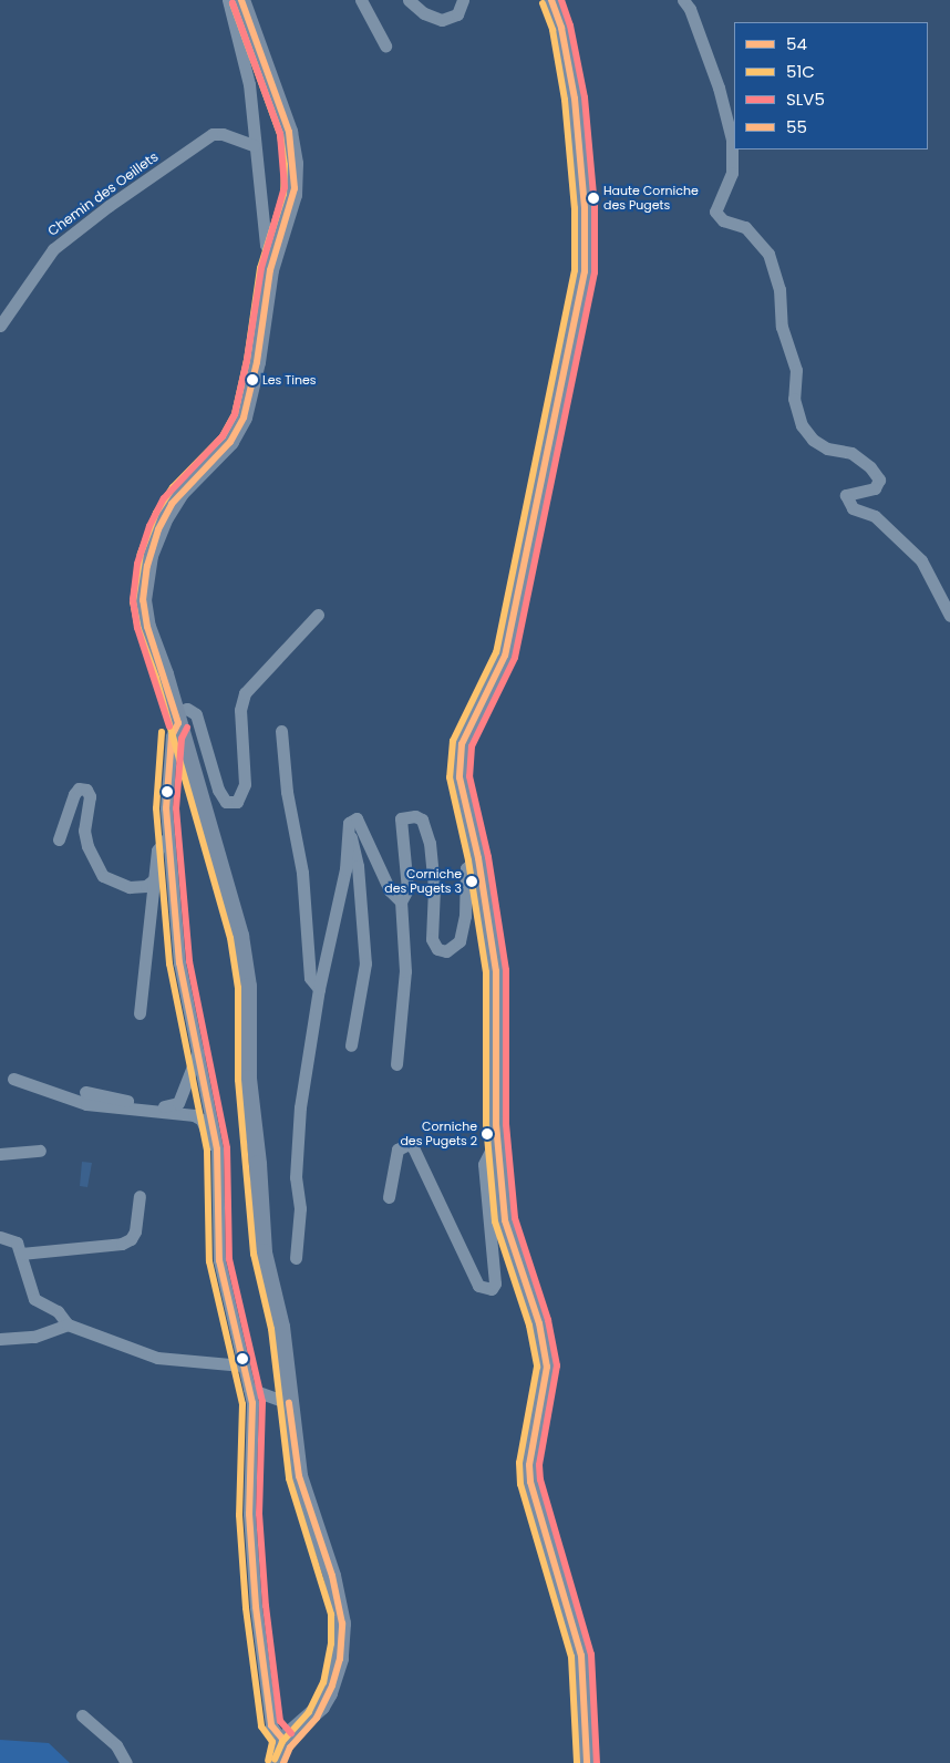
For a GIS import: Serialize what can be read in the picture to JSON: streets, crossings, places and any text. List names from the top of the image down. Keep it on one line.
{"streets":{"street":["Chemin des Oeillets"]},"places":["Haute Corniche des Pugets","Les Tines","Corniche des Pugets 3","Corniche des Pugets 2"],"lines":["transit line 54","transit line SLV5","transit line 55","transit line 51C"],"legend":["54","51C","SLV5","55"]}
